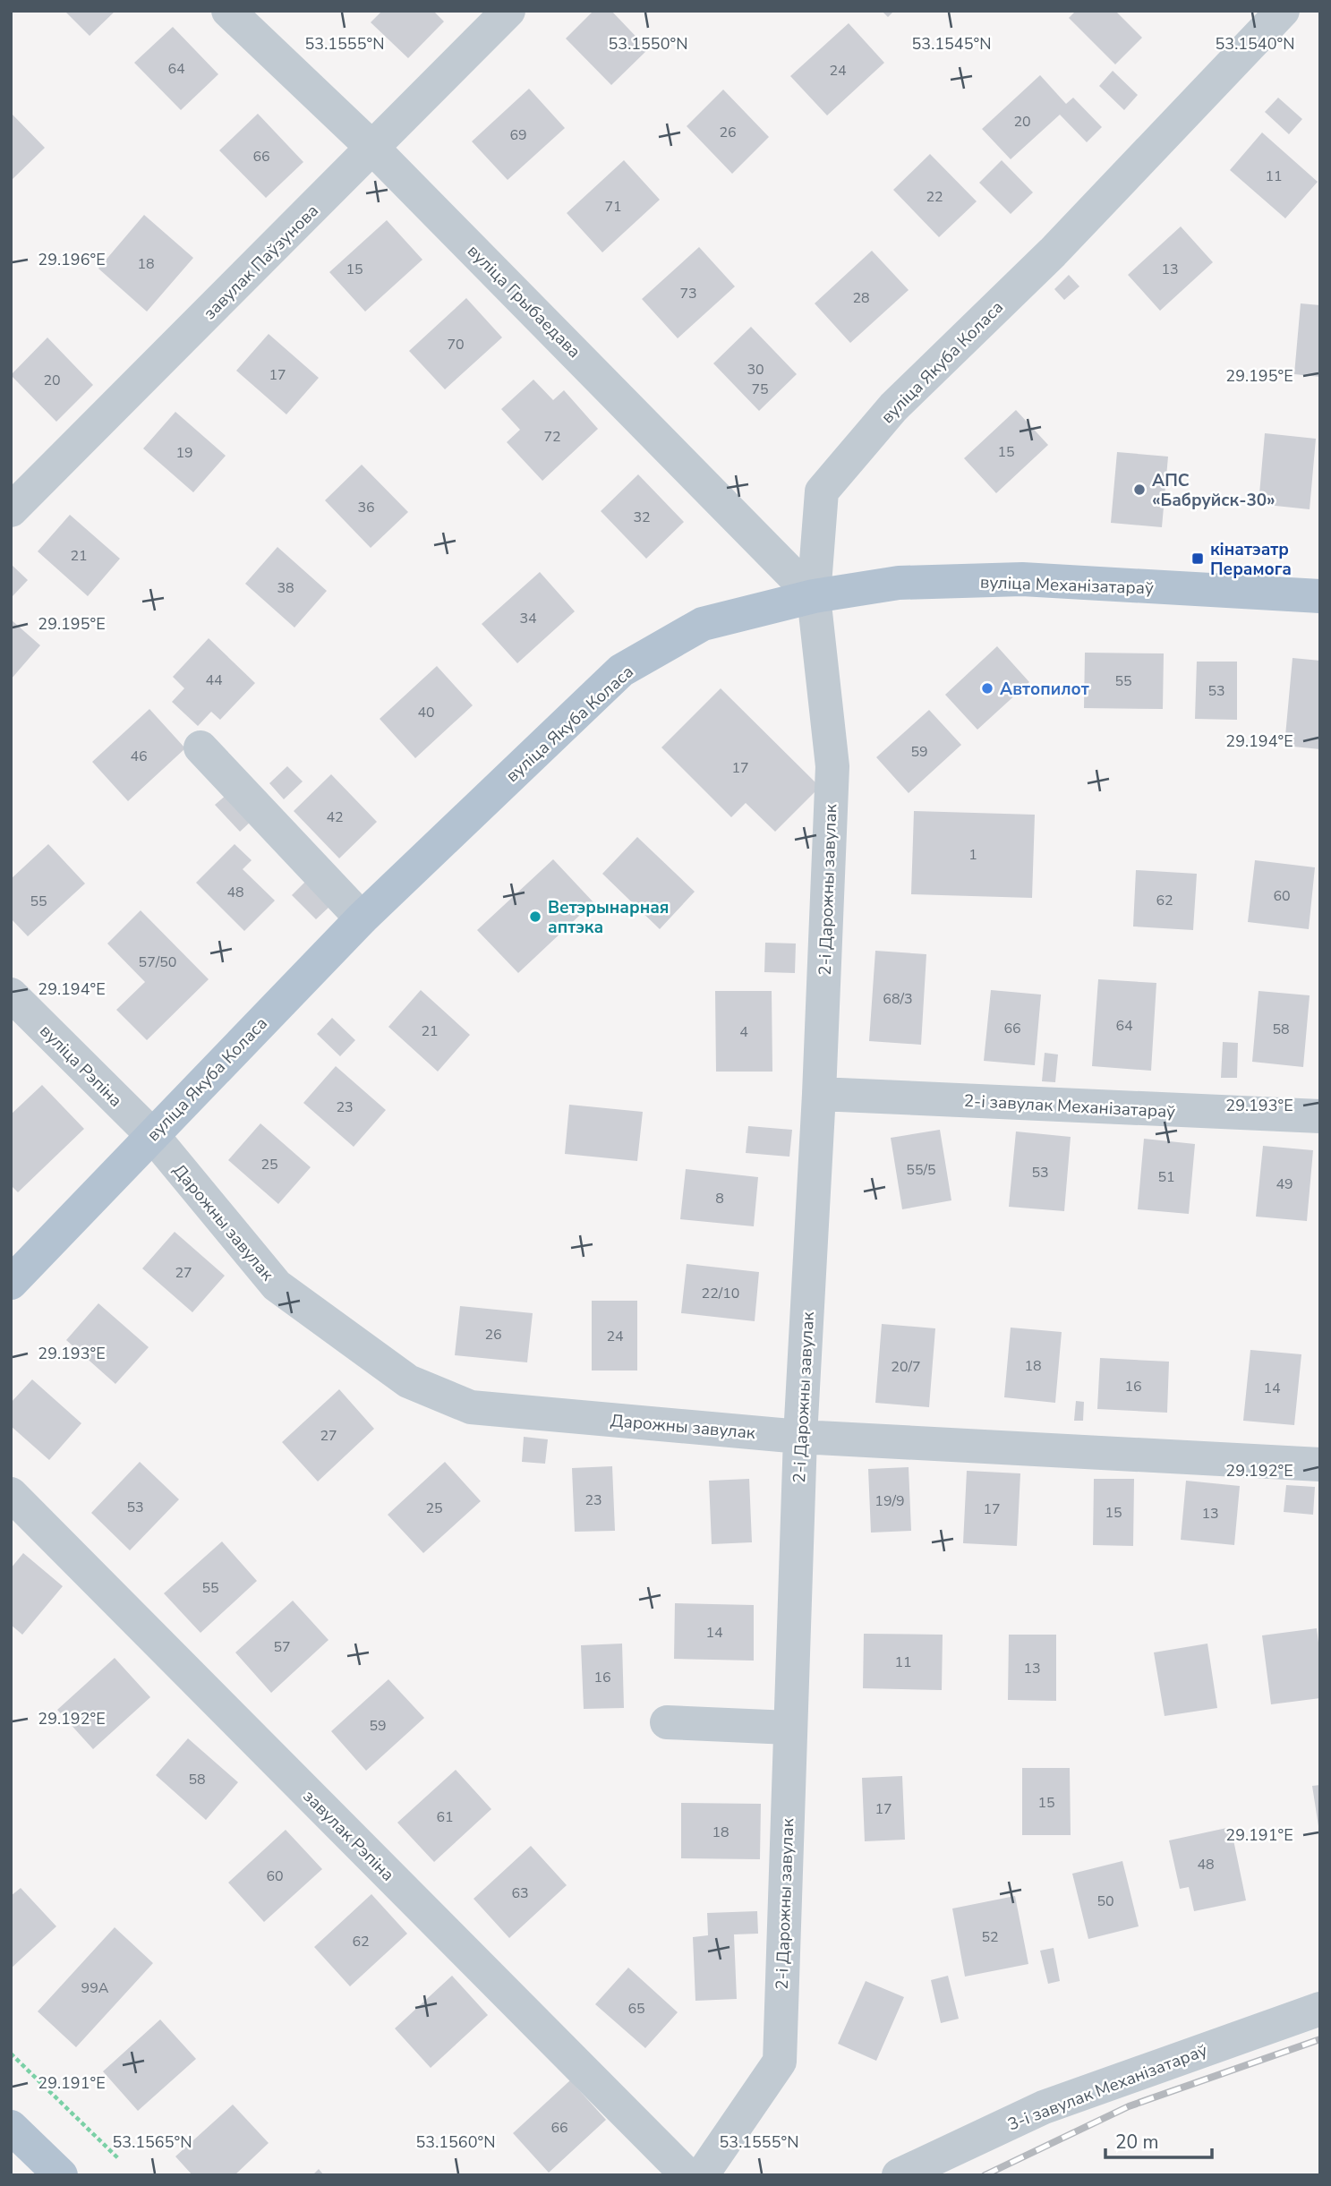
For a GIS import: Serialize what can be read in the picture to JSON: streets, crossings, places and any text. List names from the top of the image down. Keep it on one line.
{"streets":{"main road":["вуліца Якуба Коласа","вуліца Механізатараў"],"street":["завулак Паўзунова","вуліца Грыбаедава","2-і Дарожны завулак","вуліца Рэпіна","2-і завулак Механізатараў","Дарожны завулак","завулак Рэпіна","3-і завулак Механізатараў"]},"crossings":[["завулак Паўзунова","вуліца Грыбаедава"],["вуліца Грыбаедава","вуліца Якуба Коласа"],["вуліца Грыбаедава","вуліца Механізатараў"],["вуліца Грыбаедава","2-і Дарожны завулак"],["вуліца Якуба Коласа","вуліца Механізатараў"],["вуліца Якуба Коласа","2-і Дарожны завулак"],["вуліца Якуба Коласа","вуліца Рэпіна"],["вуліца Якуба Коласа","Дарожны завулак"],["вуліца Механізатараў","2-і Дарожны завулак"],["2-і Дарожны завулак","2-і завулак Механізатараў"],["2-і Дарожны завулак","Дарожны завулак"],["вуліца Рэпіна","Дарожны завулак"]],"places":{"other":["АПС «Бабруйск-30»","Автопилот","Ветэрынарная аптэка"],"transit":["кінатэатр Перамога"]},"house_numbers":["64","24","20","26","69","66","11","22","71","18","15","13","73","28","70","30","17","20","75","72","15","19","36","32","21","38","34","44","55","53","40","59","46","17","42","1","48","60","62","55","57/50","68/3","64","66","58","21","4","23","25","55/5","53","51","49","8","27","22/10","26","24","18","20/7","16","14","27","23","19/9","53","25","17","15","13","55","14","57","11","13","16","59","58","15","17","61","18","48","60","63","50","52","62","99А","65","66"],"scale_bar":"20 m","coordinates":["53.1555°N","53.1550°N","53.1545°N","53.1540°N","29.196°E","29.195°E","29.194°E","29.193°E","29.192°E","29.191°E","53.1565°N","53.1560°N"]}
